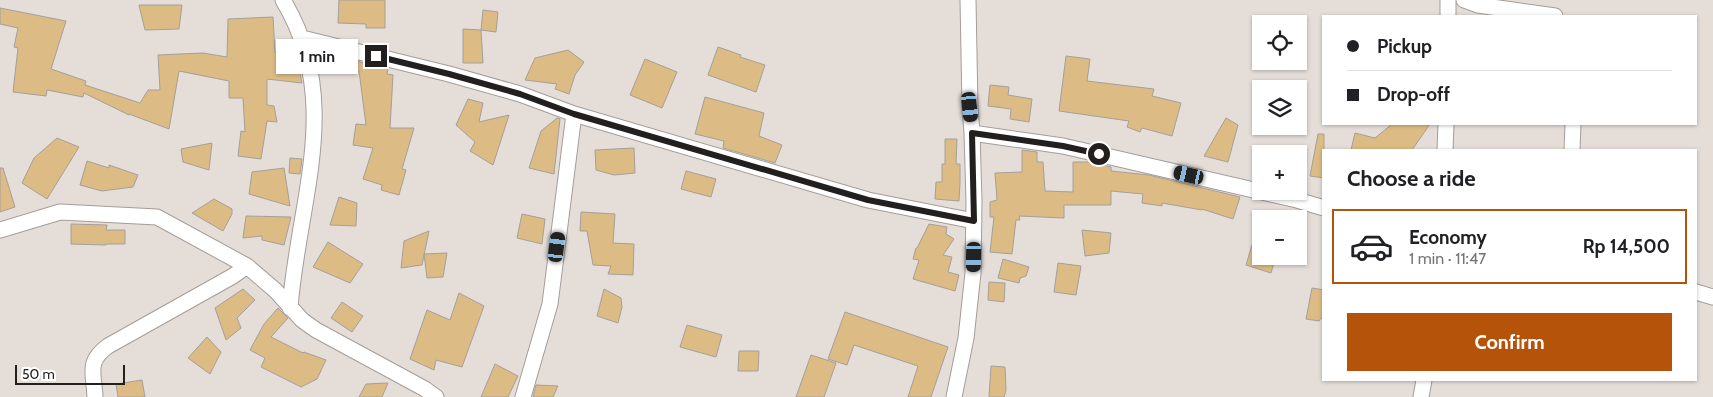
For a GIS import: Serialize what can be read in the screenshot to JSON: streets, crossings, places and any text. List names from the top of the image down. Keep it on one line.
{"scale_bar":"50 m","page":{"map_buttons":["+","−"],"banner":["Pickup","Drop-off"],"bubble":"1 min","heading":"Choose a ride","list":[{"name":"Economy","note":"1 min · 11:47","value":"Rp 14,500"}],"buttons":"Confirm","scale":"50 m"}}
